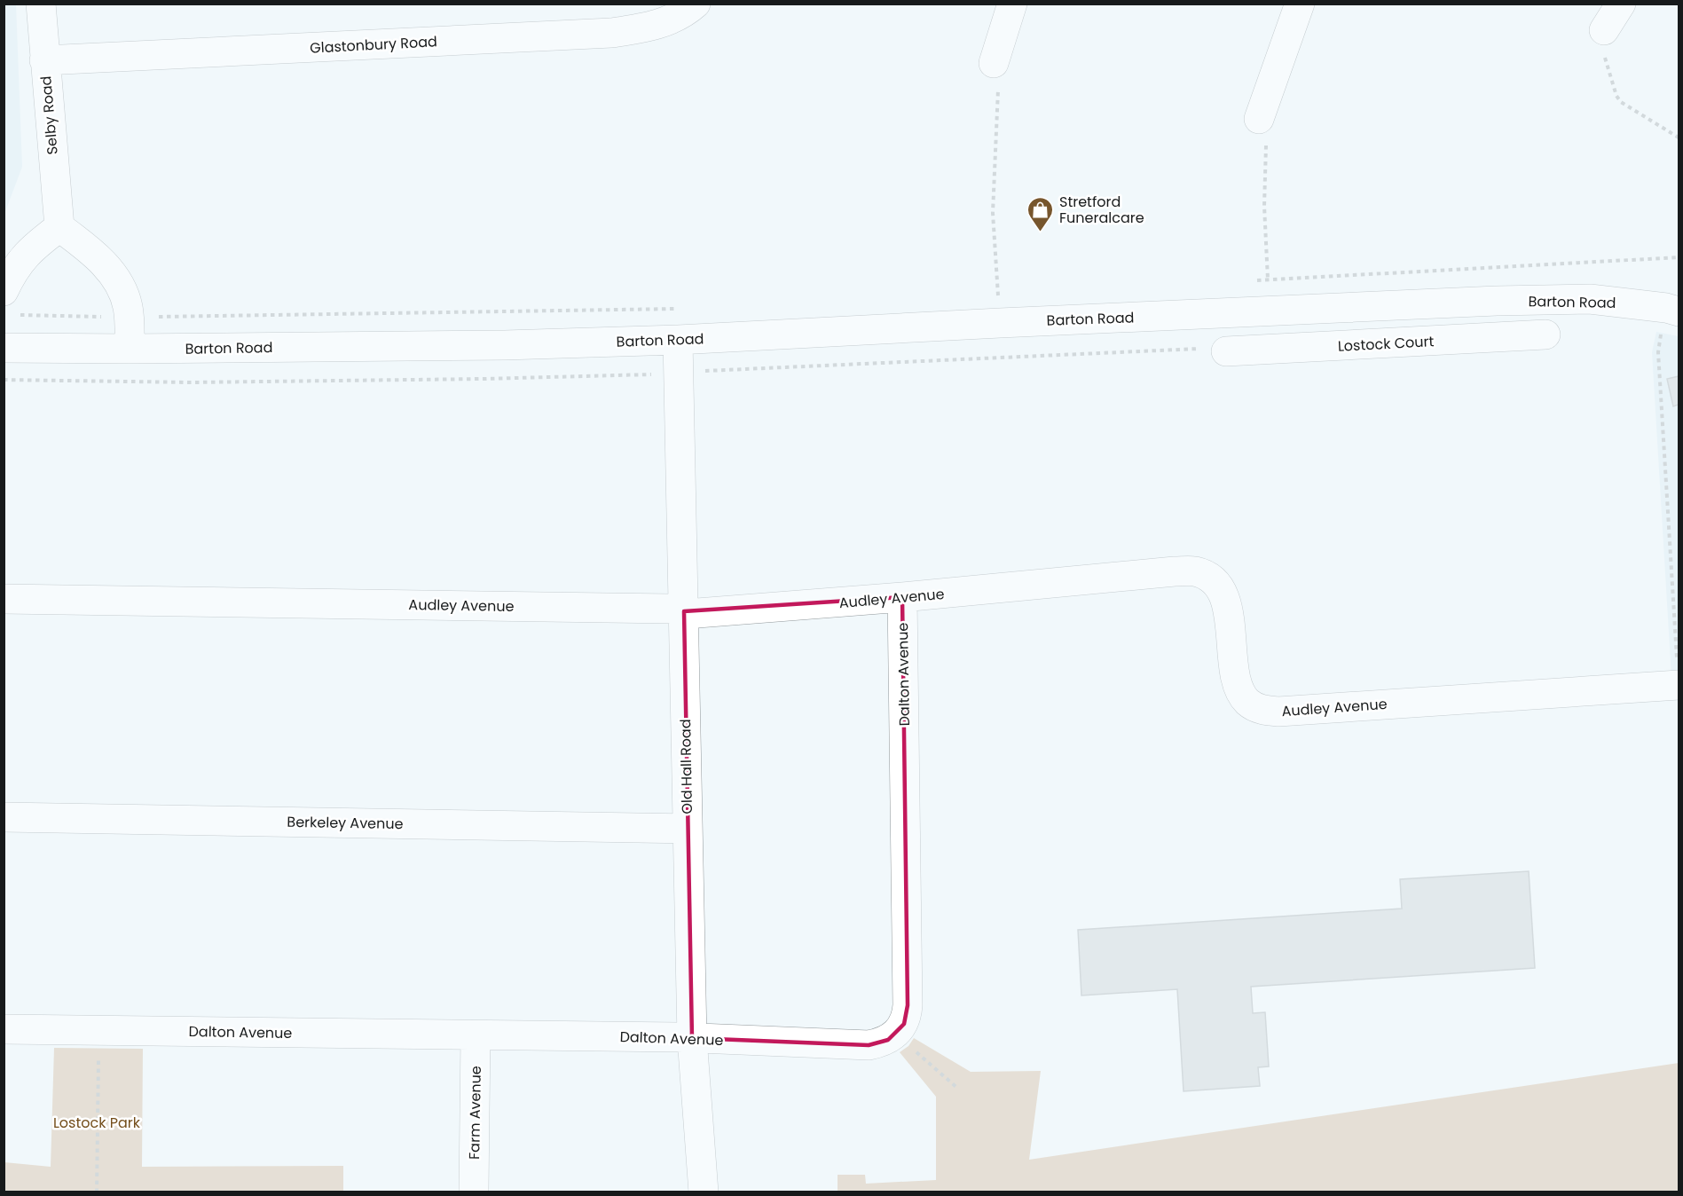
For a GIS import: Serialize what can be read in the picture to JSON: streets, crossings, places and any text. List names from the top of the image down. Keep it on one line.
{"streets":{"street":["Glastonbury Road","Selby Road","Barton Road","Lostock Court","Audley Avenue","Dalton Avenue","Old Hall Road","Berkeley Avenue","Farm Avenue"]},"crossings":[["Glastonbury Road","Selby Road"],["Barton Road","Old Hall Road"],["Audley Avenue","Dalton Avenue"],["Audley Avenue","Old Hall Road"],["Dalton Avenue","Old Hall Road"],["Dalton Avenue","Farm Avenue"],["Old Hall Road","Berkeley Avenue"]],"parks":["Lostock Park"],"places":{"shop":["Stretford Funeralcare"]}}
